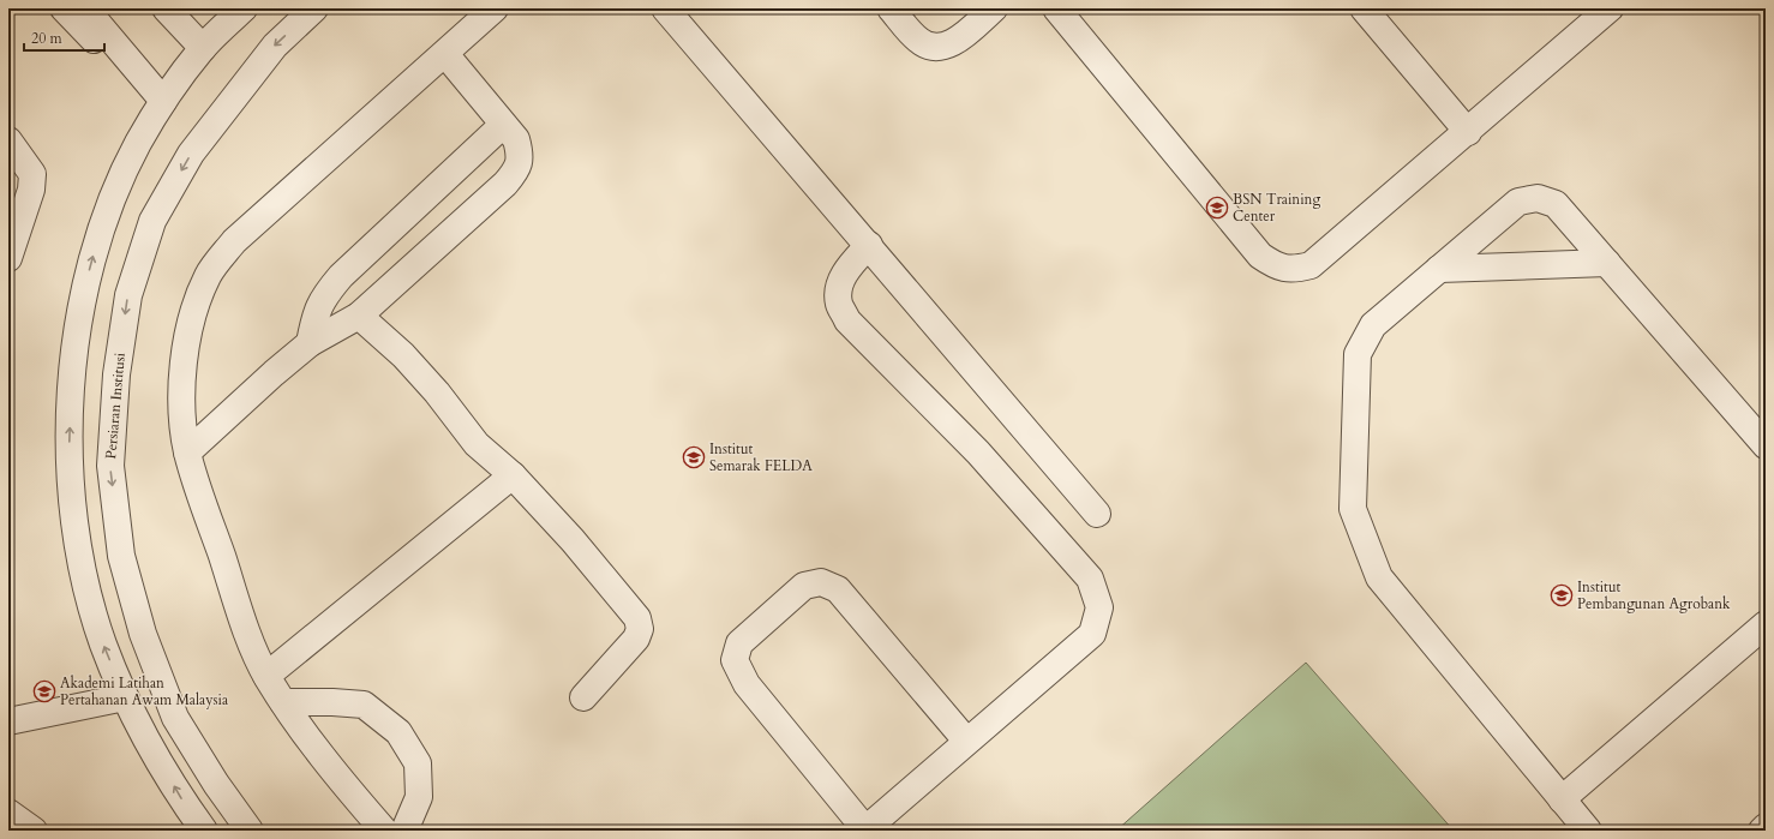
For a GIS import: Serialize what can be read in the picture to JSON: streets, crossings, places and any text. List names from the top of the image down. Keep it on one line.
{"streets":{"street":["Persiaran Institusi"]},"places":{"school or university":["BSN Training Center","Institut Semarak FELDA","Institut Pembangunan Agrobank","Akademi Latihan Pertahanan Awam Malaysia"]},"scale_bar":"20 m"}
